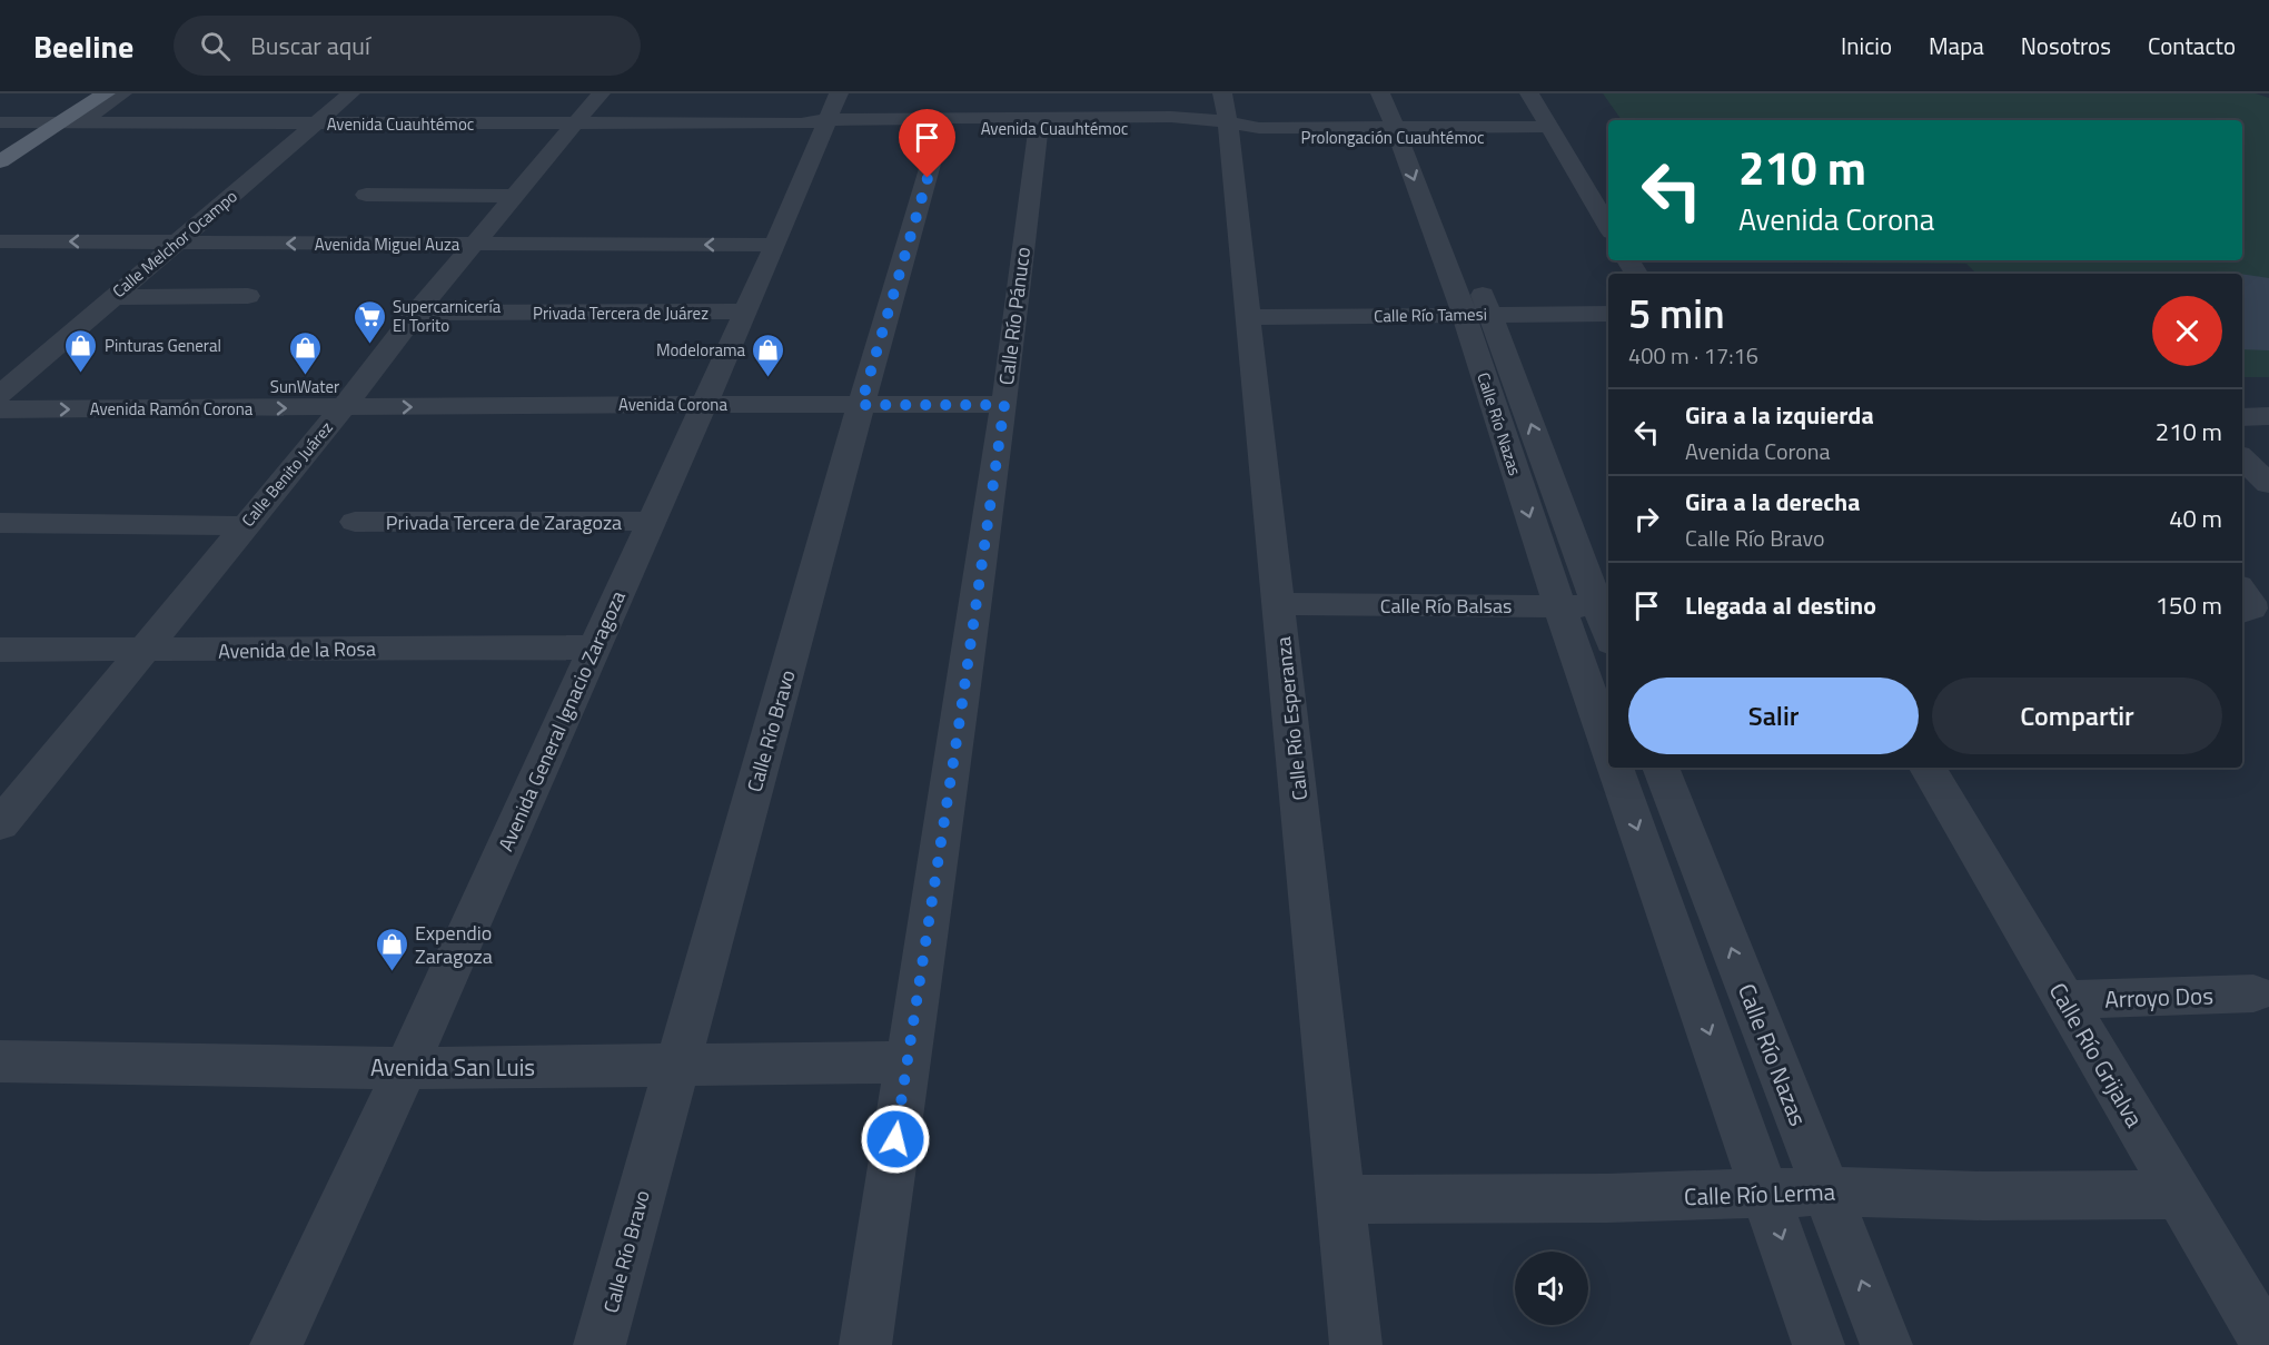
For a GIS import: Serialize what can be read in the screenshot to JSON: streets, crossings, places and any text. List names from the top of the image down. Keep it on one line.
{"streets":{"street":["Avenida Cuauhtémoc","Prolongación Cuauhtémoc","Calle Melchor Ocampo","Avenida Miguel Auza","Privada Tercera de Juárez","Calle Río Tamesi","Calle Río Pánuco","Avenida Corona","Avenida Ramón Corona","Calle Río Nazas","Calle Benito Juárez","Privada Tercera de Zaragoza","Calle Río Balsas","Avenida de la Rosa","Calle Río Esperanza","Avenida General Ignacio Zaragoza","Calle Río Bravo","Arroyo Dos","Calle Río Grijalva","Avenida San Luis","Calle Río Lerma"]},"crossings":[["Avenida Cuauhtémoc","Prolongación Cuauhtémoc"],["Avenida Cuauhtémoc","Calle Melchor Ocampo"],["Avenida Cuauhtémoc","Calle Río Pánuco"],["Avenida Cuauhtémoc","Calle Benito Juárez"],["Avenida Cuauhtémoc","Calle Río Esperanza"],["Avenida Cuauhtémoc","Avenida General Ignacio Zaragoza"],["Avenida Cuauhtémoc","Calle Río Bravo"],["Prolongación Cuauhtémoc","Calle Río Nazas"],["Prolongación Cuauhtémoc","Calle Río Esperanza"],["Calle Melchor Ocampo","Avenida Miguel Auza"],["Avenida Miguel Auza","Calle Benito Juárez"],["Avenida Miguel Auza","Avenida General Ignacio Zaragoza"],["Privada Tercera de Juárez","Calle Benito Juárez"],["Privada Tercera de Juárez","Avenida General Ignacio Zaragoza"],["Calle Río Tamesi","Calle Río Nazas"],["Calle Río Tamesi","Calle Río Esperanza"],["Calle Río Pánuco","Avenida Corona"],["Calle Río Pánuco","Avenida San Luis"],["Avenida Corona","Avenida Ramón Corona"],["Avenida Corona","Calle Benito Juárez"],["Avenida Corona","Avenida General Ignacio Zaragoza"],["Avenida Corona","Calle Río Bravo"],["Avenida Ramón Corona","Calle Benito Juárez"],["Calle Río Nazas","Calle Río Balsas"],["Calle Río Nazas","Calle Río Lerma"],["Calle Benito Juárez","Avenida de la Rosa"],["Privada Tercera de Zaragoza","Avenida General Ignacio Zaragoza"],["Calle Río Balsas","Calle Río Esperanza"],["Avenida de la Rosa","Avenida General Ignacio Zaragoza"],["Calle Río Esperanza","Calle Río Lerma"],["Avenida General Ignacio Zaragoza","Avenida San Luis"],["Calle Río Bravo","Avenida San Luis"],["Arroyo Dos","Calle Río Grijalva"],["Calle Río Grijalva","Calle Río Lerma"]],"places":{"supermarket":["Supercarnicería El Torito"],"shop":["Pinturas General","SunWater","Modelorama","Expendio Zaragoza"]},"page":{"header":"Beeline","search":"Buscar aquí","nav":["Inicio","Mapa","Nosotros","Contacto"],"turn":["210 m","Avenida Corona"],"heading":["5 min","400 m · 17:16"],"list":[{"name":"Gira a la izquierda","note":"Avenida Corona","value":"210 m"},{"name":"Gira a la derecha","note":"Calle Río Bravo","value":"40 m"},{"name":"Llegada al destino","value":"150 m"}],"buttons":["Salir","Compartir"]}}
